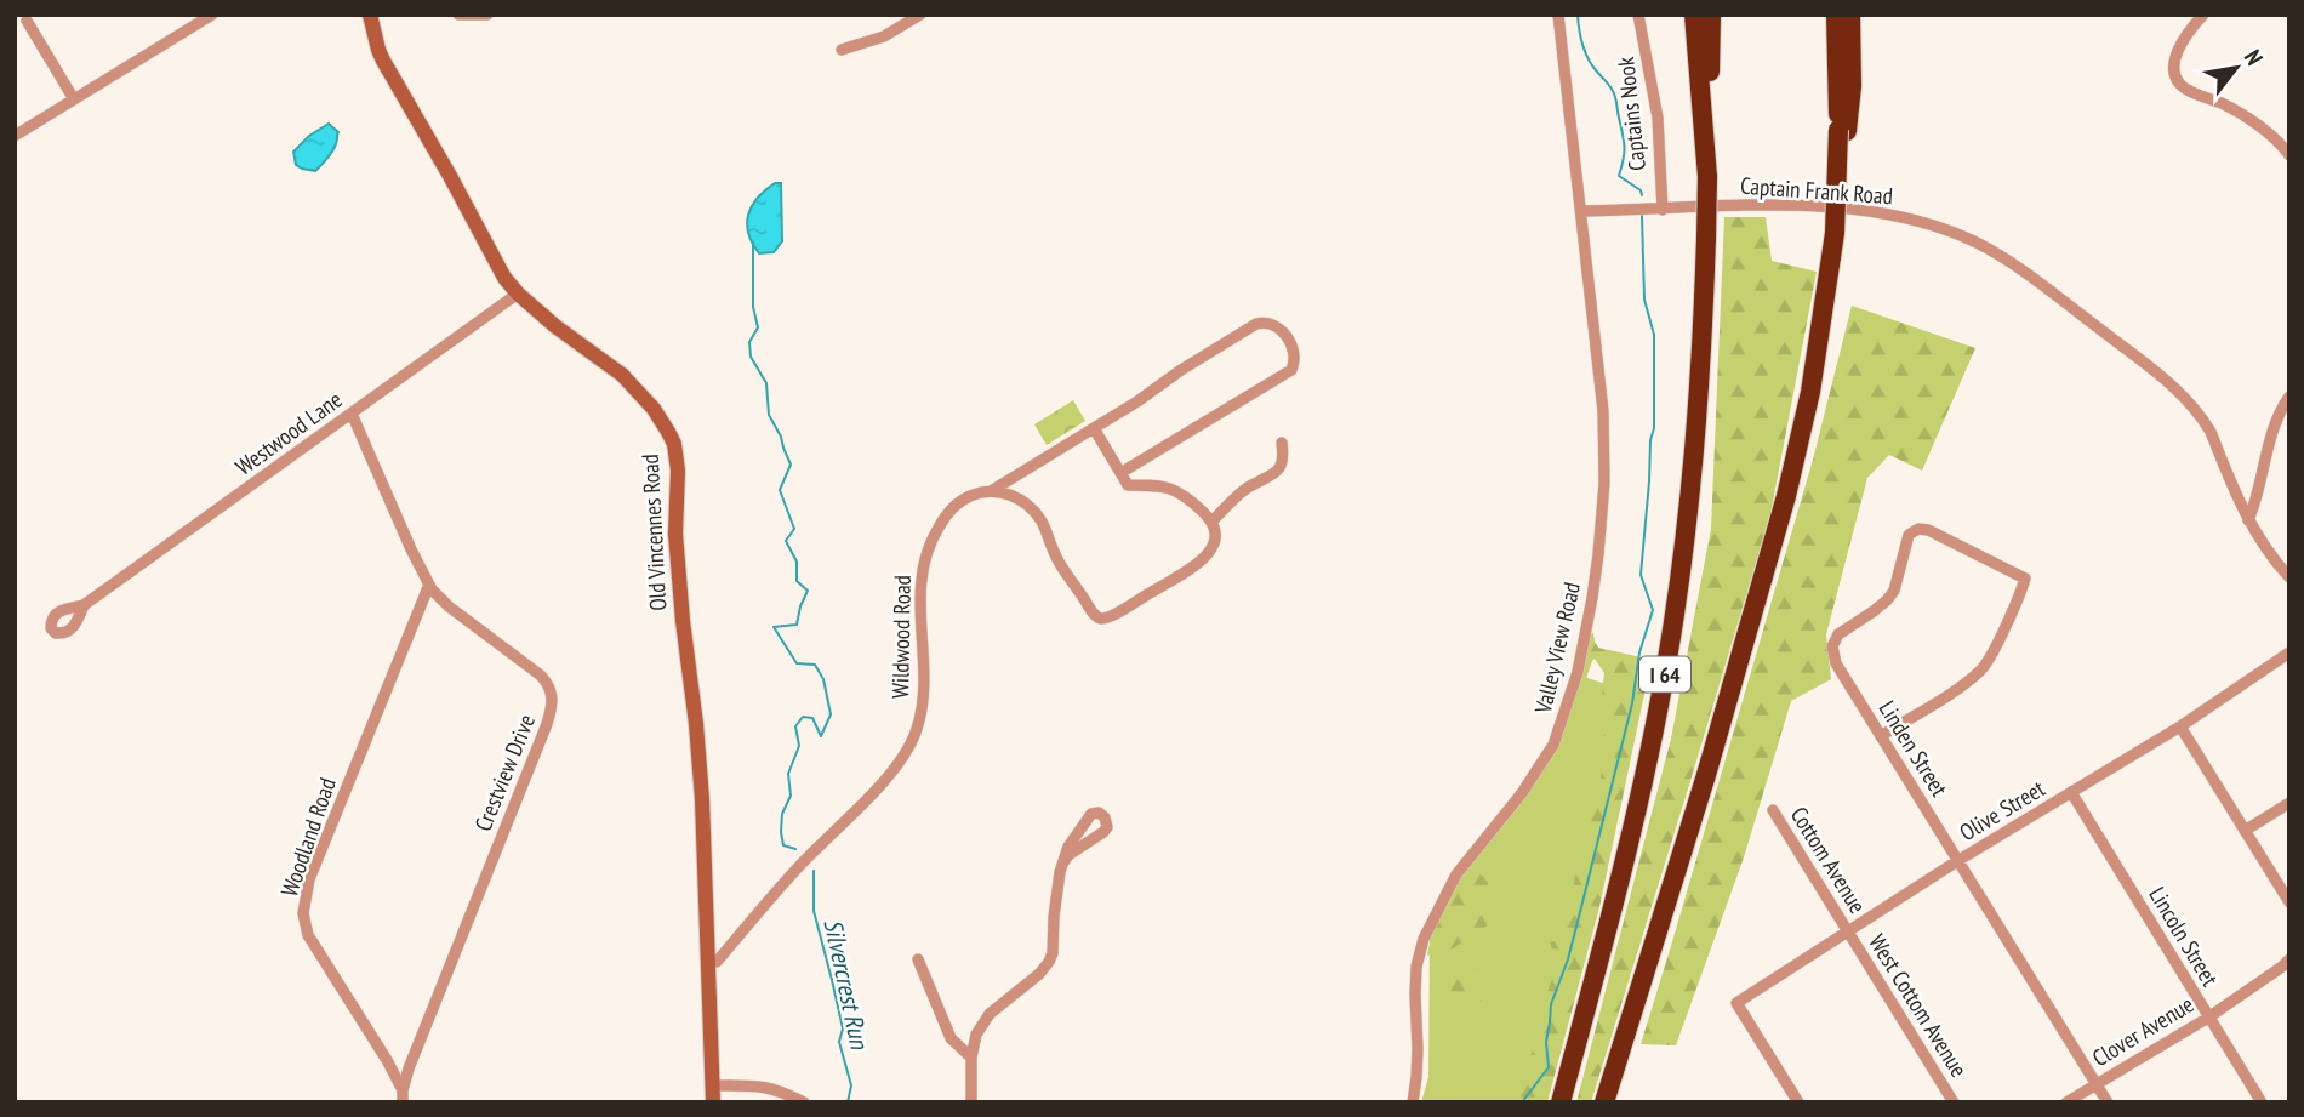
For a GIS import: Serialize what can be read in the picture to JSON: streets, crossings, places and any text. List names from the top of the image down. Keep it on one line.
{"streets":{"highway":["I 64"],"street":["Captains Nook","Captain Frank Road","Westwood Lane","Old Vincennes Road","Wildwood Road","Valley View Road","Linden Street","Crestview Drive","Olive Street","Woodland Road","Cottom Avenue","Lincoln Street","West Cottom Avenue","Clover Avenue"]},"crossings":[["Captains Nook","Captain Frank Road"],["Captain Frank Road","Valley View Road"],["Westwood Lane","Old Vincennes Road"],["Westwood Lane","Crestview Drive"],["Old Vincennes Road","Wildwood Road"],["Linden Street","Olive Street"],["Linden Street","Clover Avenue"],["Crestview Drive","Woodland Road"],["Olive Street","Cottom Avenue"],["Olive Street","Lincoln Street"],["Olive Street","West Cottom Avenue"],["Cottom Avenue","West Cottom Avenue"],["Lincoln Street","Clover Avenue"]],"water":["Silvercrest Run"],"north":"top right"}
